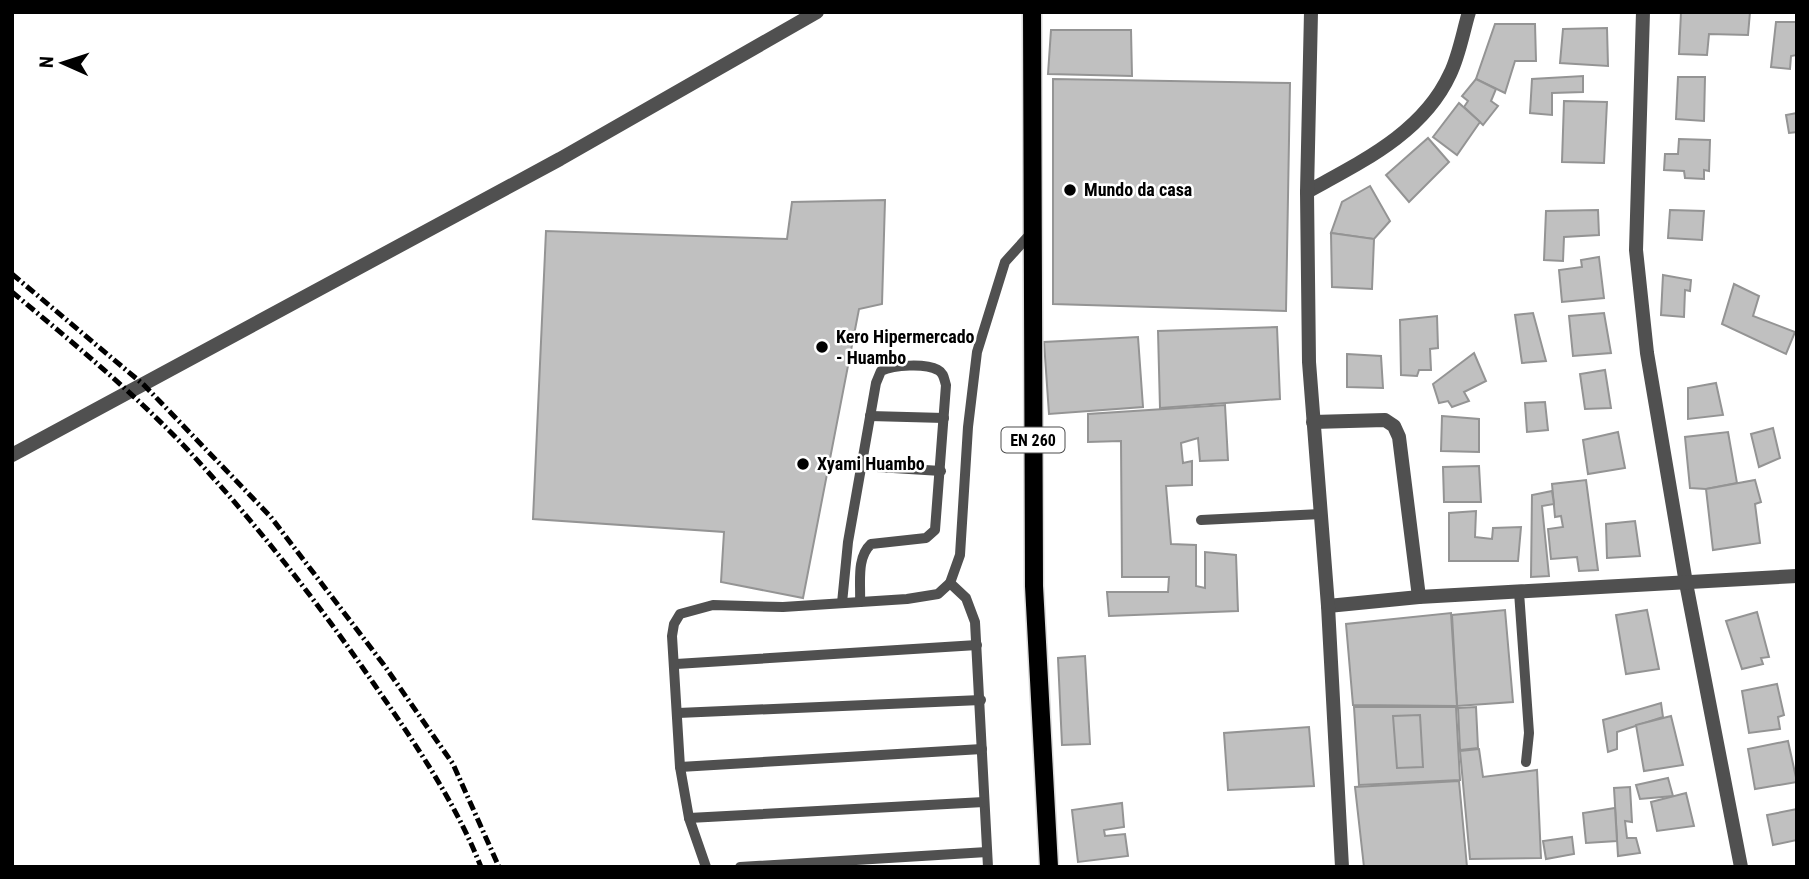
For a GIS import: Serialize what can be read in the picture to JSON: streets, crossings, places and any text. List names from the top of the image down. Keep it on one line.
{"streets":{"main road":["EN 260"]},"places":["Mundo da casa","Kero Hipermercado - Huambo","Xyami Huambo"],"north":"left"}
